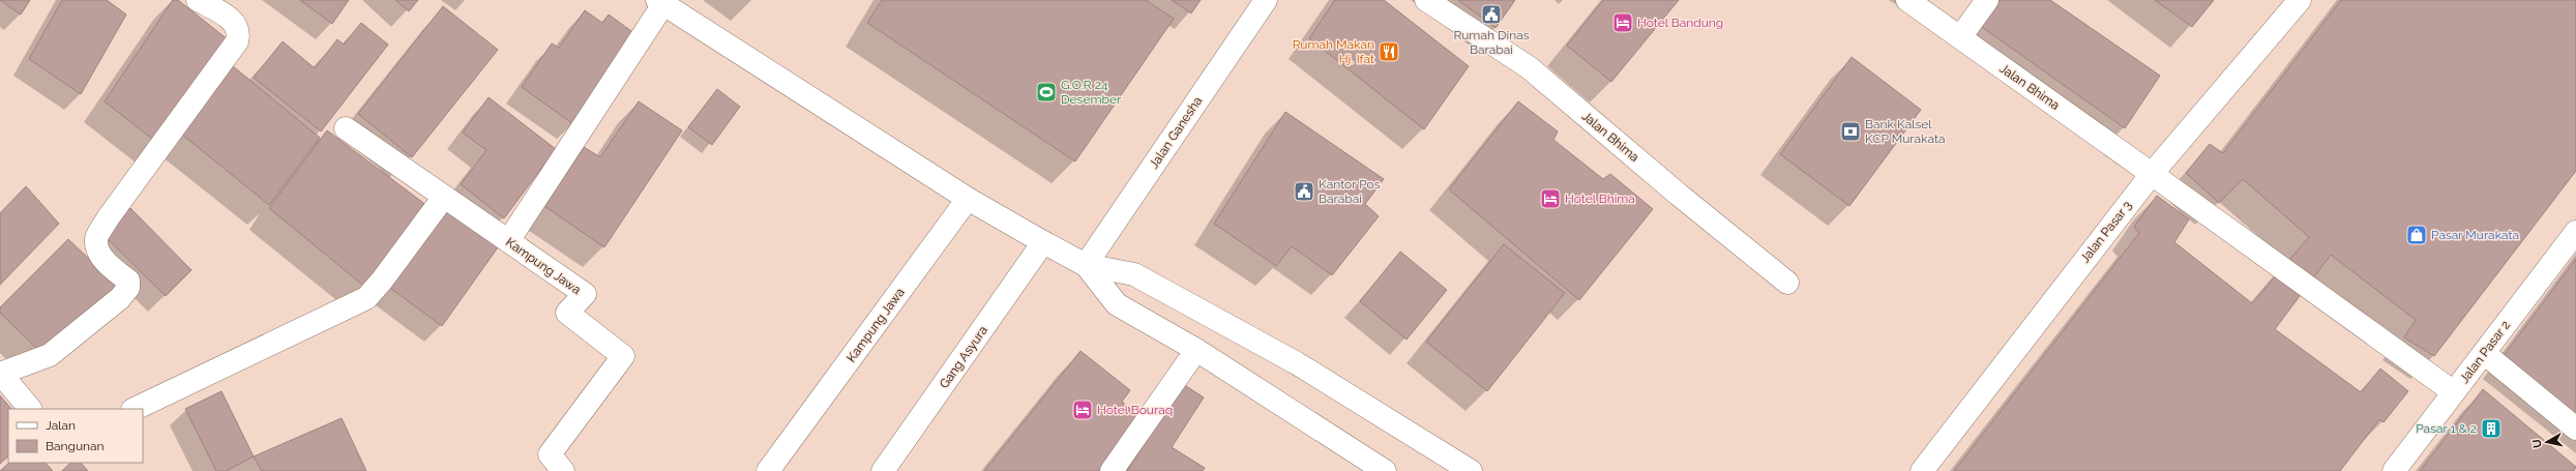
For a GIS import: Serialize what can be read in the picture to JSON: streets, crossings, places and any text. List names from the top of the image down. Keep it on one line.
{"streets":{"street":["Jalan Bhima","Jalan Ganesha","Jalan Pasar 3","Kampung Jawa","Jalan Pasar 2","Gang Asyura"]},"crossings":[["Jalan Bhima","Jalan Pasar 3"],["Jalan Bhima","Jalan Pasar 2"]],"places":{"public building":["Rumah Dinas Barabai","Kantor Pos Barabai"],"hotel":["Hotel Bandung","Hotel Bhima","Hotel Bouraq"],"restaurant":["Rumah Makan Hj. Ifat"],"sports":["G.O.R 24 Desember"],"bank":["Bank Kalsel KCP Murakata"],"shop":["Pasar Murakata"],"building":["Pasar 1 & 2"]},"legend":["Jalan","Bangunan"],"north":"left"}
